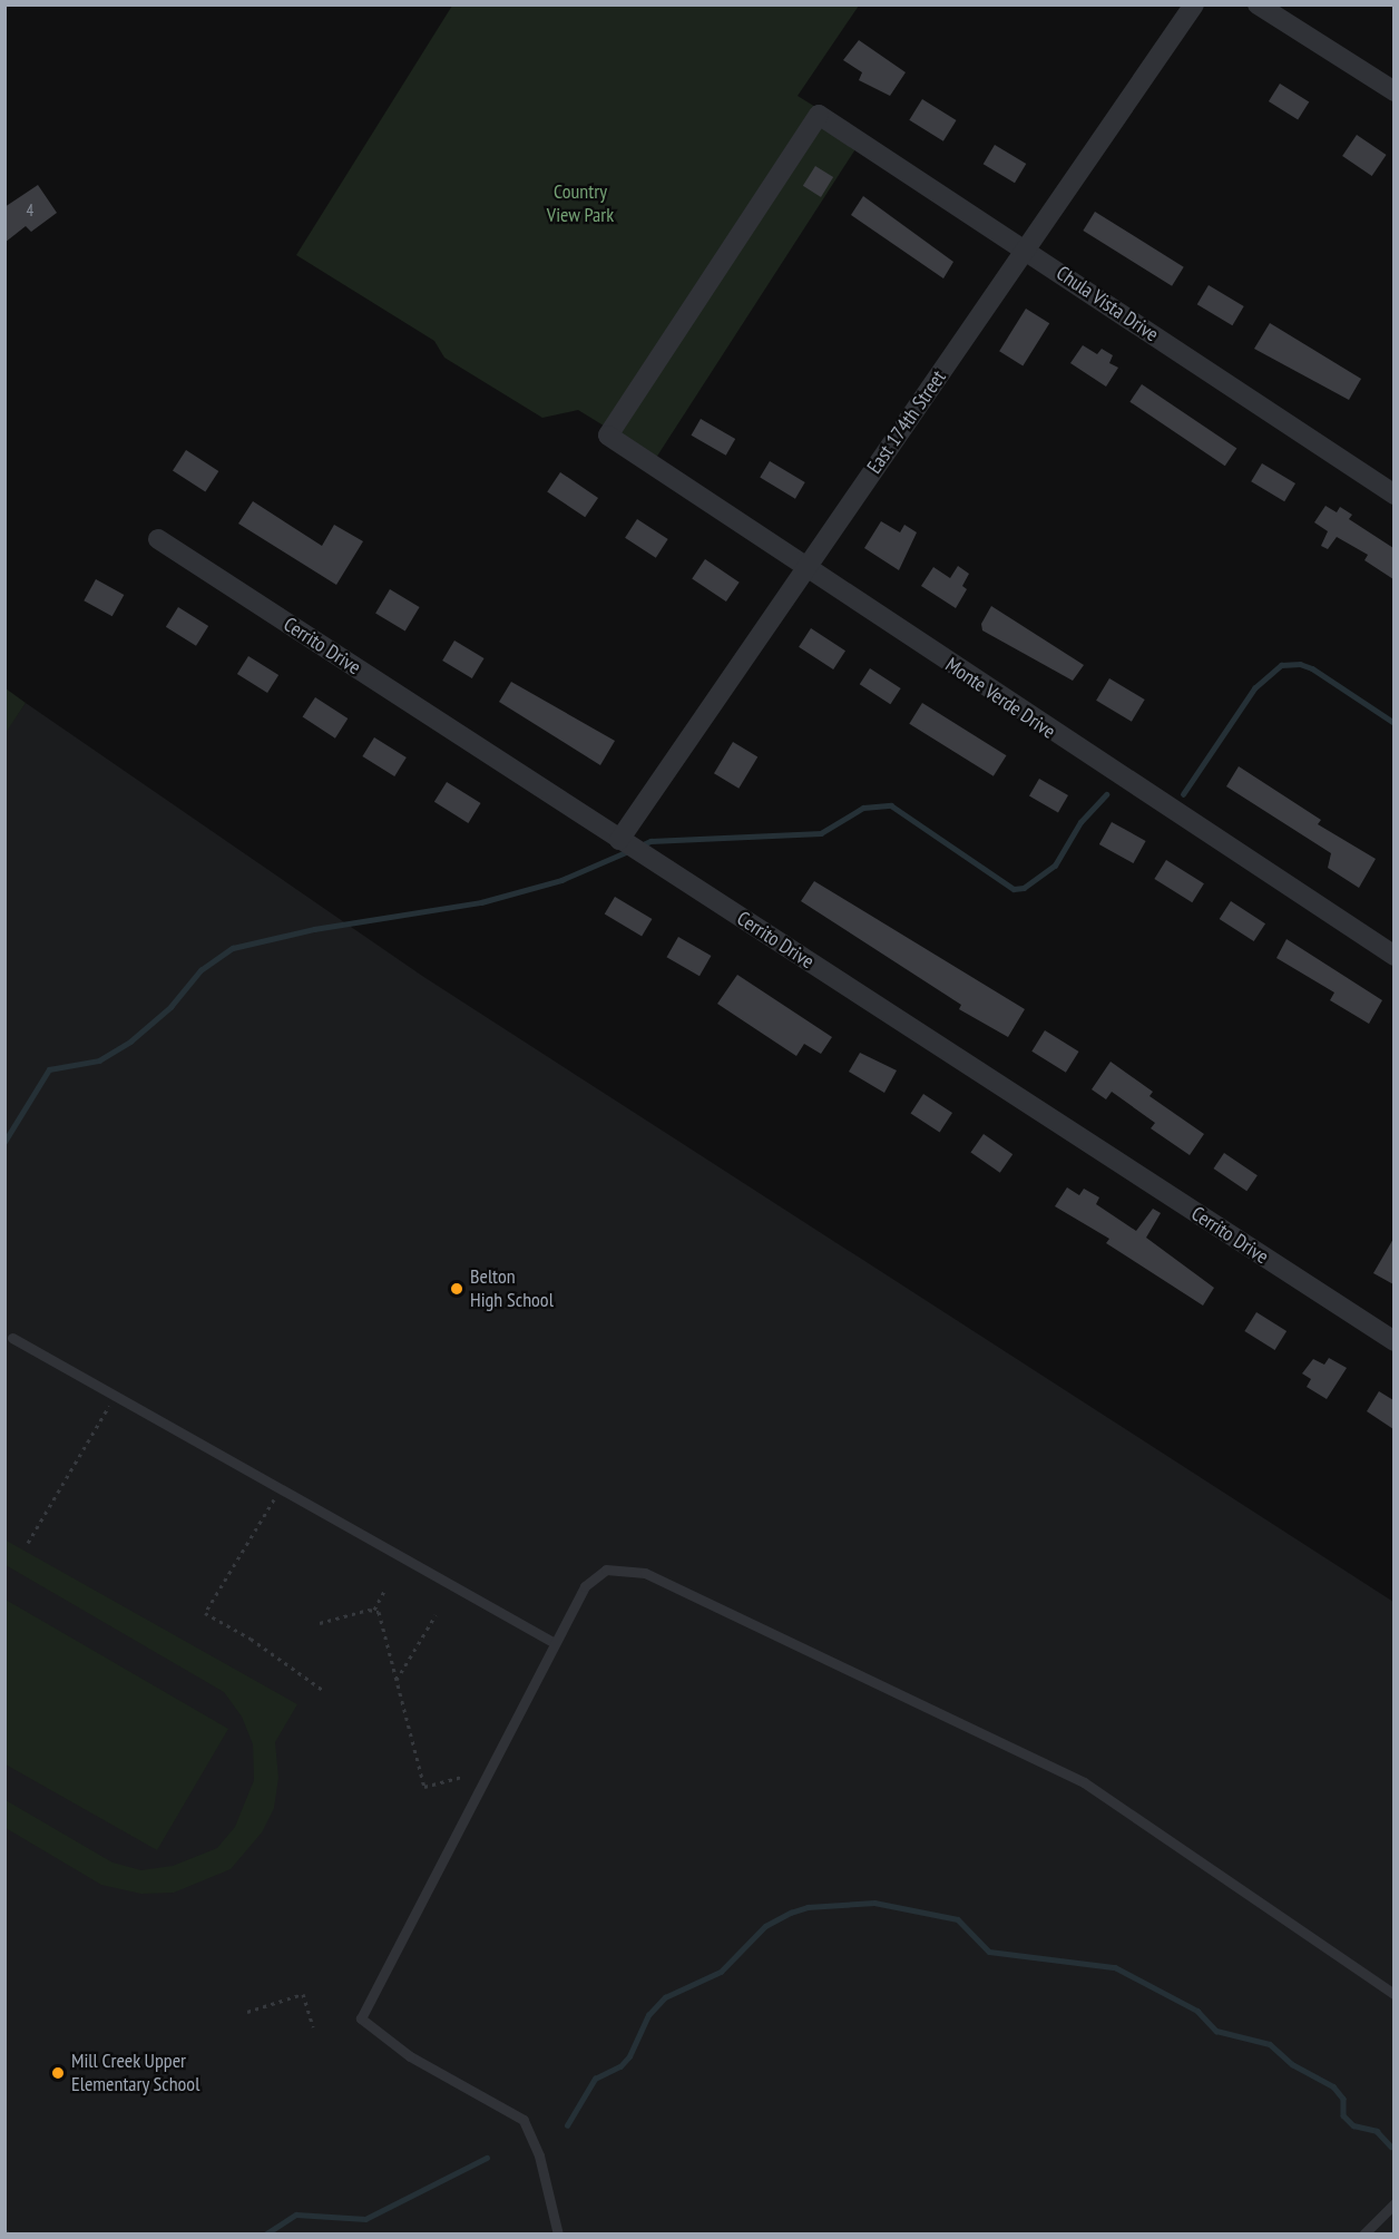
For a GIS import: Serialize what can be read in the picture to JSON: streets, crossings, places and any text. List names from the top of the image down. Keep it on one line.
{"streets":{"street":["Chula Vista Drive","East 174th Street","Cerrito Drive","Monte Verde Drive"]},"crossings":[["Chula Vista Drive","East 174th Street"],["Chula Vista Drive","Monte Verde Drive"],["East 174th Street","Cerrito Drive"],["East 174th Street","Monte Verde Drive"]],"parks":["Country View Park"],"places":["Belton High School","Mill Creek Upper Elementary School"],"house_numbers":["4"]}
